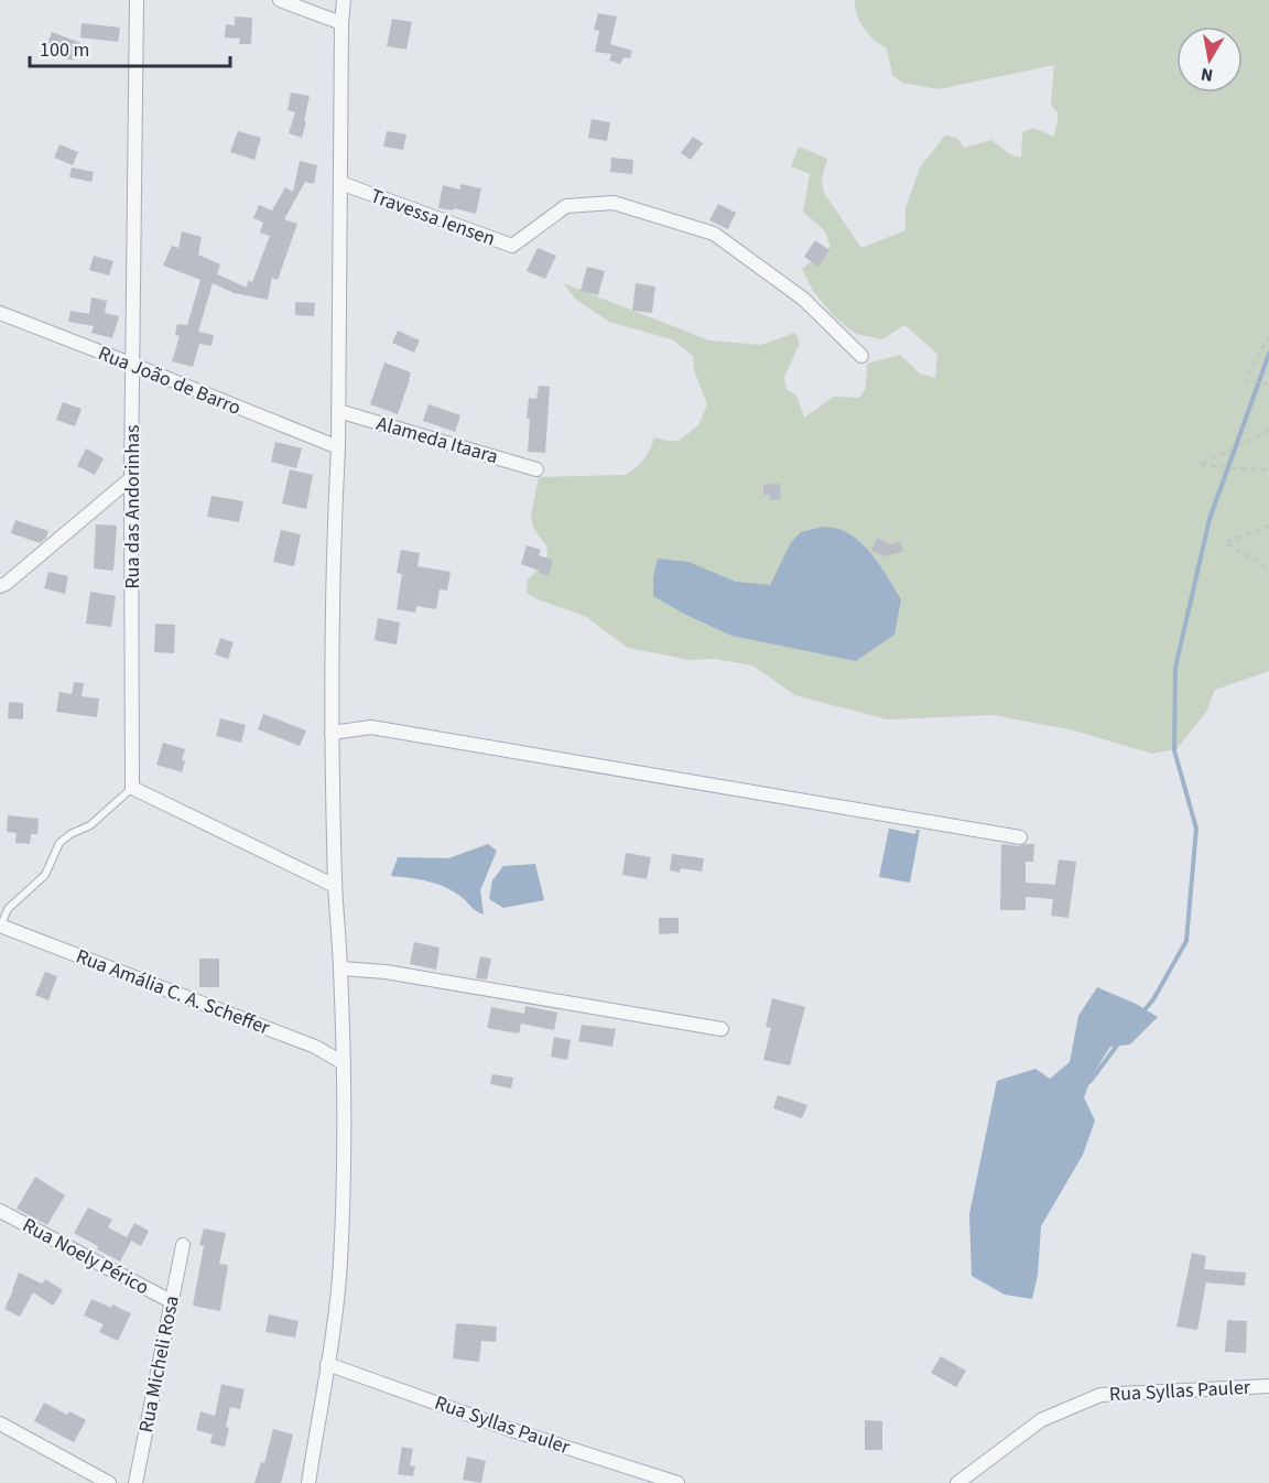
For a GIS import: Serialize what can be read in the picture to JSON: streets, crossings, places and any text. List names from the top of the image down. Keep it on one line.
{"streets":{"street":["Travessa Iensen","Rua João de Barro","Alameda Itaara","Rua das Andorinhas","Rua Amália C. A. Scheffer","Rua Noely Périco","Rua Micheli Rosa","Rua Syllas Pauler"]},"crossings":[["Rua João de Barro","Rua das Andorinhas"],["Rua Noely Périco","Rua Micheli Rosa"]],"scale_bar":"100 m","north":"bottom"}
